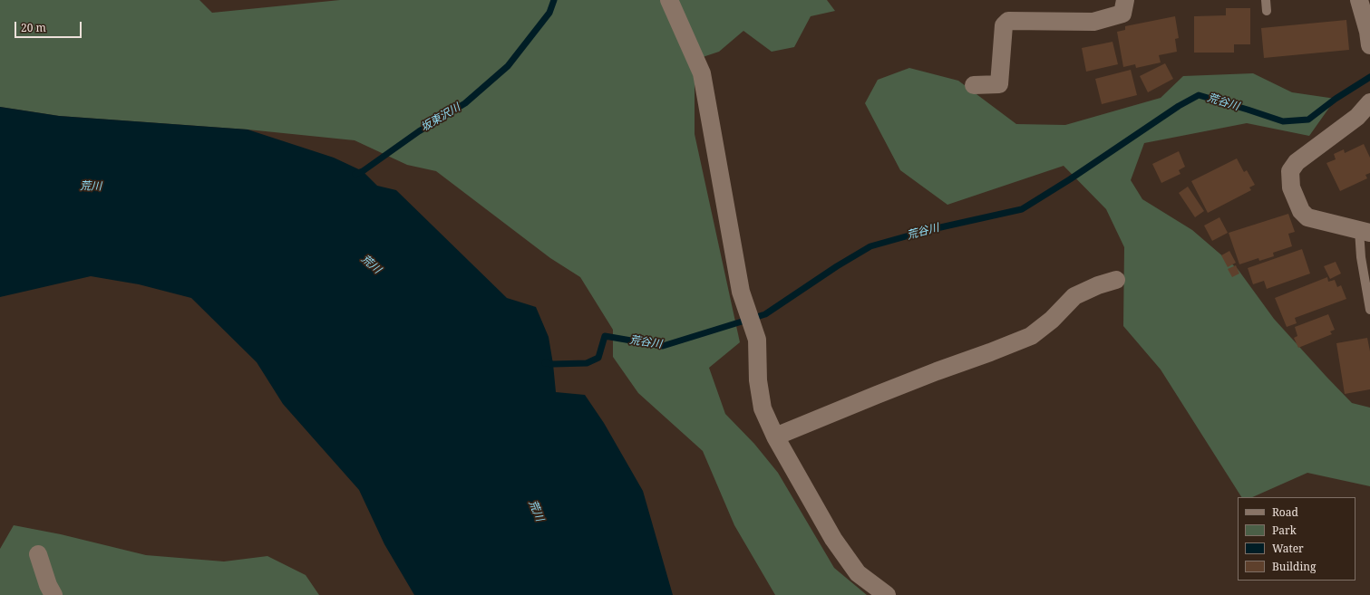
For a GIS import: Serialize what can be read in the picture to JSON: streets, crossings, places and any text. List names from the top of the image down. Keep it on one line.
{"water":["荒谷川","坂東沢川","荒川"],"legend":["Road","Park","Water","Building"],"scale_bar":"20 m"}
